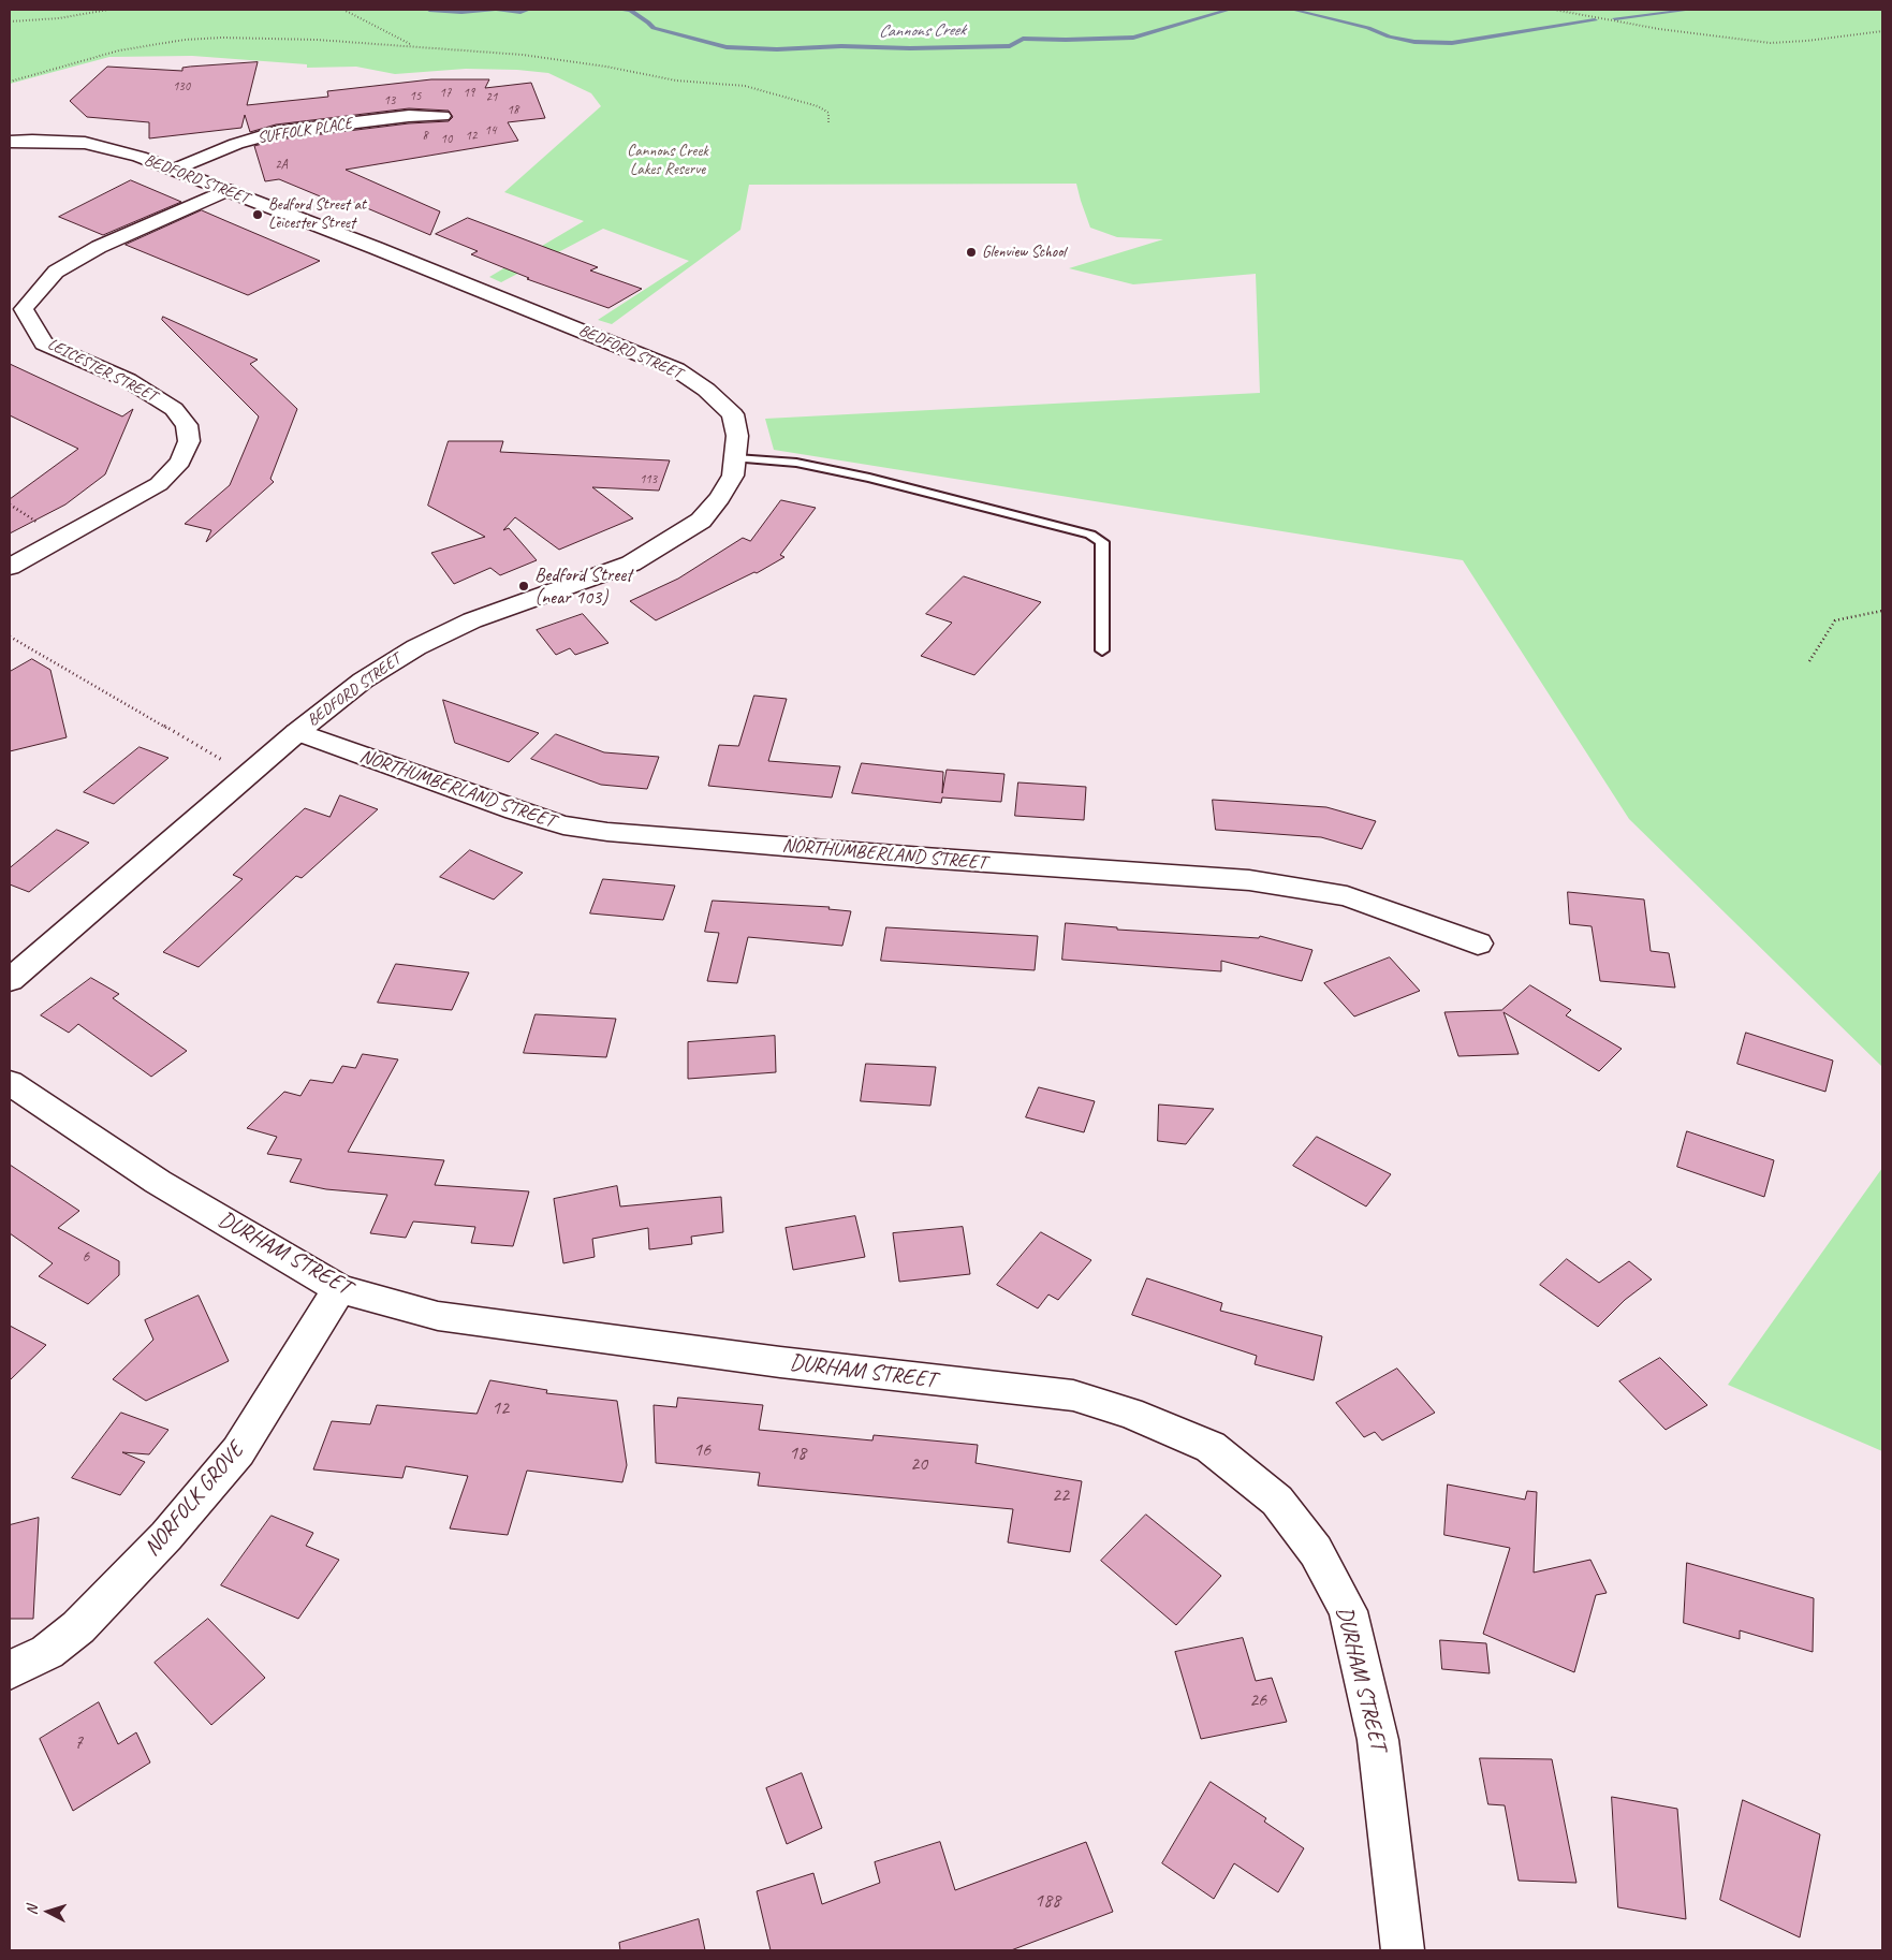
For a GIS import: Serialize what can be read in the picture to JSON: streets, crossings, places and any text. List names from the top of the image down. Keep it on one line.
{"streets":{"street":["SUFFOLK PLACE","BEDFORD STREET","LEICESTER STREET","NORTHUMBERLAND STREET","DURHAM STREET","NORFOLK GROVE"]},"crossings":[["SUFFOLK PLACE","BEDFORD STREET"],["BEDFORD STREET","LEICESTER STREET"],["BEDFORD STREET","NORTHUMBERLAND STREET"],["DURHAM STREET","NORFOLK GROVE"]],"water":["Cannons Creek"],"parks":["Cannons Creek Lakes Reserve"],"places":["Bedford Street at Leicester Street","Glenview School","Bedford Street (near 103)"],"house_numbers":["130","17","19","15","21","13","18","14","8","12","10","2A","113","6","12","16","18","20","22","26","7","188"],"north":"left"}
